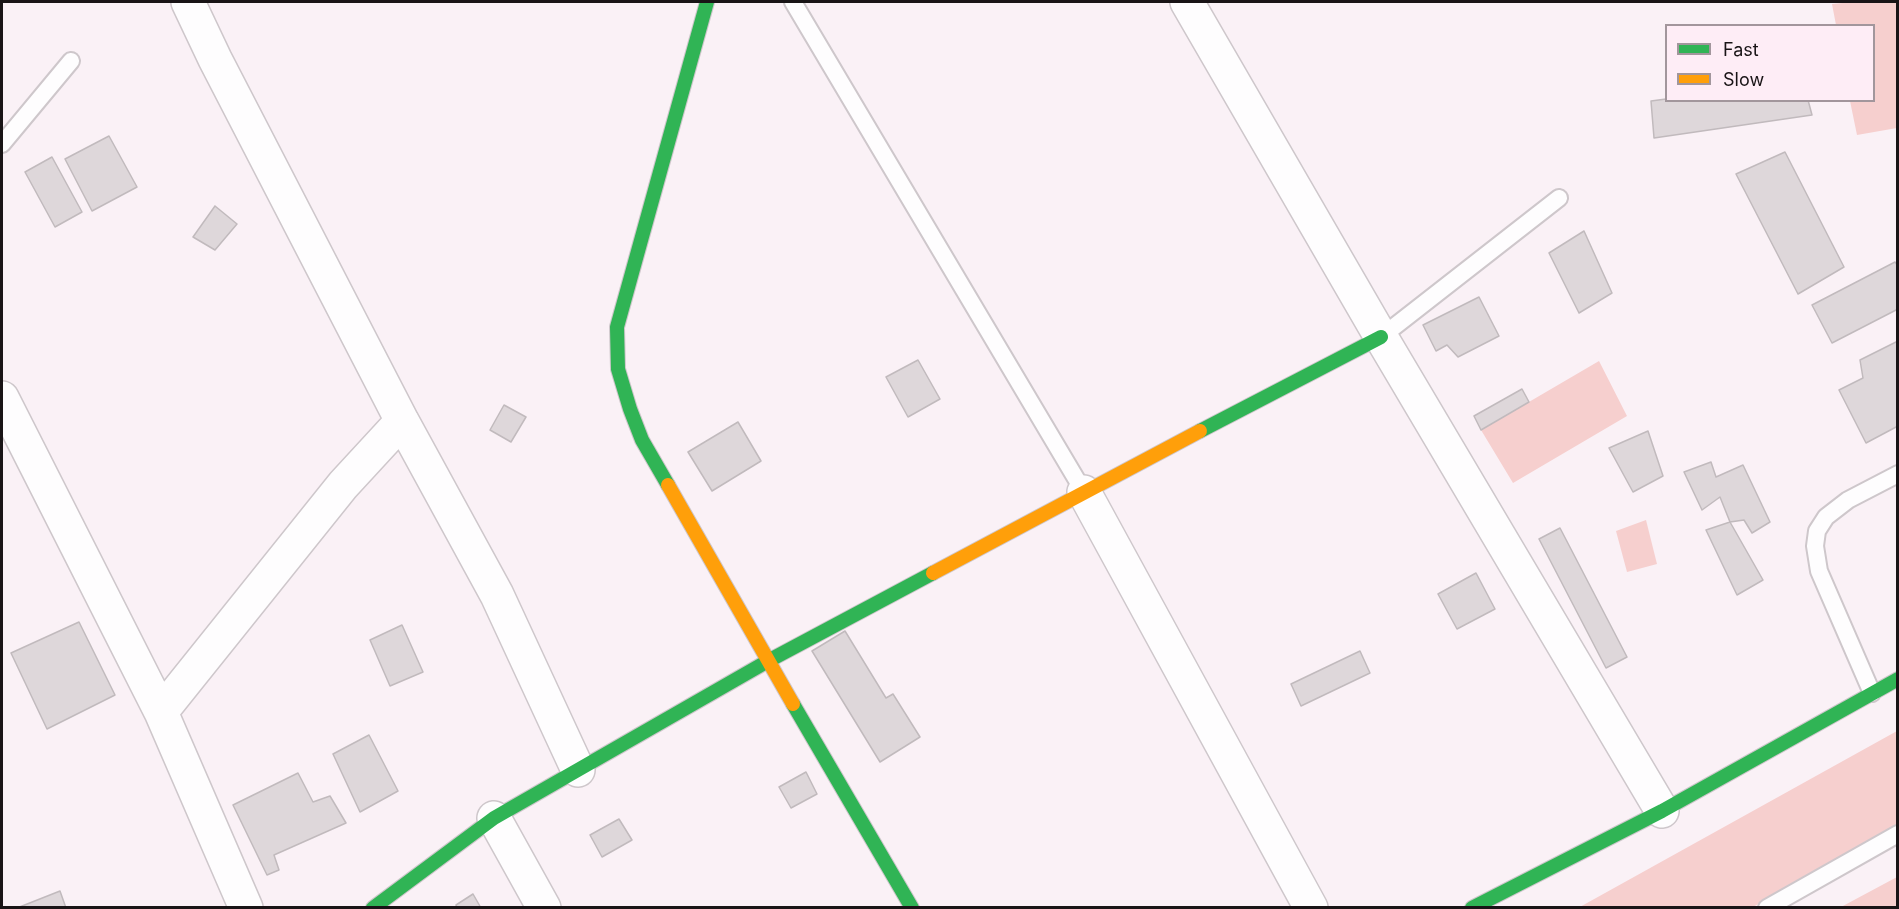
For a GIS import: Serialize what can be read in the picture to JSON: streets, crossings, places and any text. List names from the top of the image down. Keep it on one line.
{"legend":["Fast","Slow"]}
